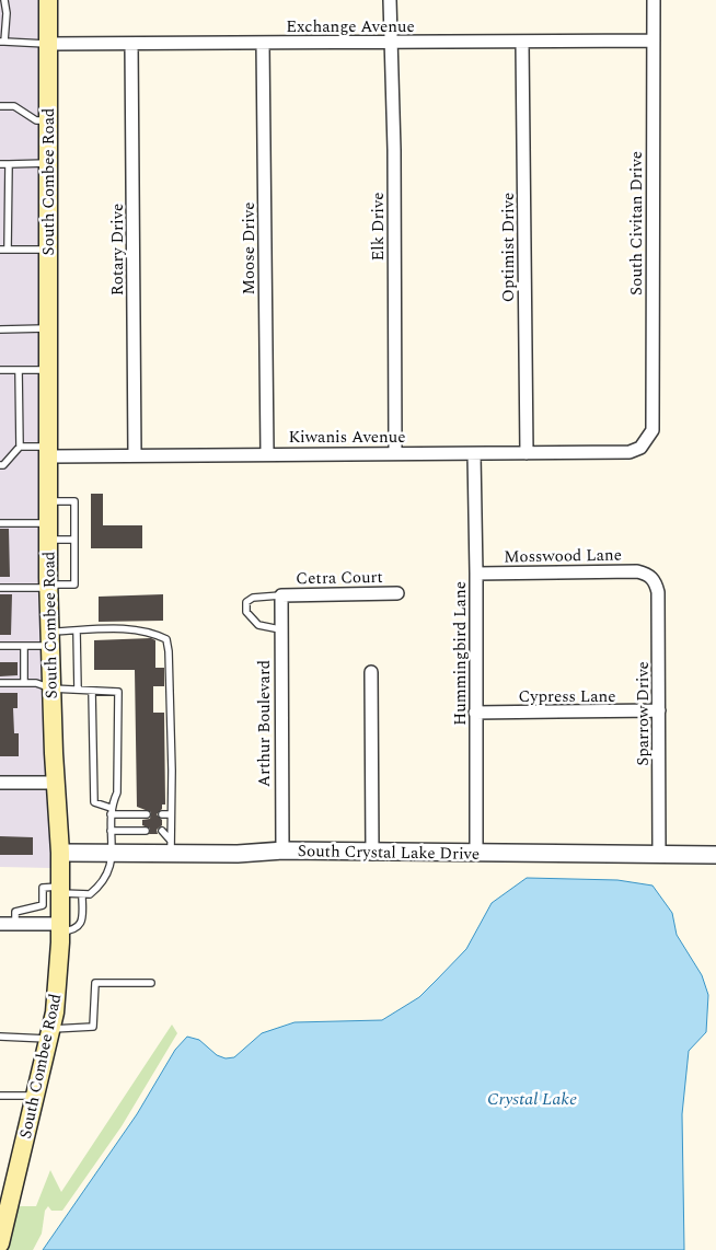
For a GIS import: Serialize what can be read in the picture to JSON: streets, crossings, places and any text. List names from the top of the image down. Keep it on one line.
{"streets":{"main road":["South Combee Road"],"street":["Exchange Avenue","South Civitan Drive","Elk Drive","Optimist Drive","Moose Drive","Rotary Drive","Kiwanis Avenue","Mosswood Lane","Cetra Court","Hummingbird Lane","Cypress Lane","Sparrow Drive","Arthur Boulevard","South Crystal Lake Drive"]},"crossings":[["Exchange Avenue","South Combee Road"],["Exchange Avenue","South Civitan Drive"],["Exchange Avenue","Elk Drive"],["Exchange Avenue","Optimist Drive"],["Exchange Avenue","Moose Drive"],["Exchange Avenue","Rotary Drive"],["South Combee Road","Kiwanis Avenue"],["South Combee Road","South Crystal Lake Drive"],["South Civitan Drive","Kiwanis Avenue"],["Elk Drive","Kiwanis Avenue"],["Optimist Drive","Kiwanis Avenue"],["Moose Drive","Kiwanis Avenue"],["Rotary Drive","Kiwanis Avenue"],["Kiwanis Avenue","Hummingbird Lane"],["Mosswood Lane","Hummingbird Lane"],["Mosswood Lane","Sparrow Drive"],["Cetra Court","Arthur Boulevard"],["Hummingbird Lane","Cypress Lane"],["Hummingbird Lane","South Crystal Lake Drive"],["Cypress Lane","Sparrow Drive"],["Sparrow Drive","South Crystal Lake Drive"],["Arthur Boulevard","South Crystal Lake Drive"]],"water":["Crystal Lake"]}
